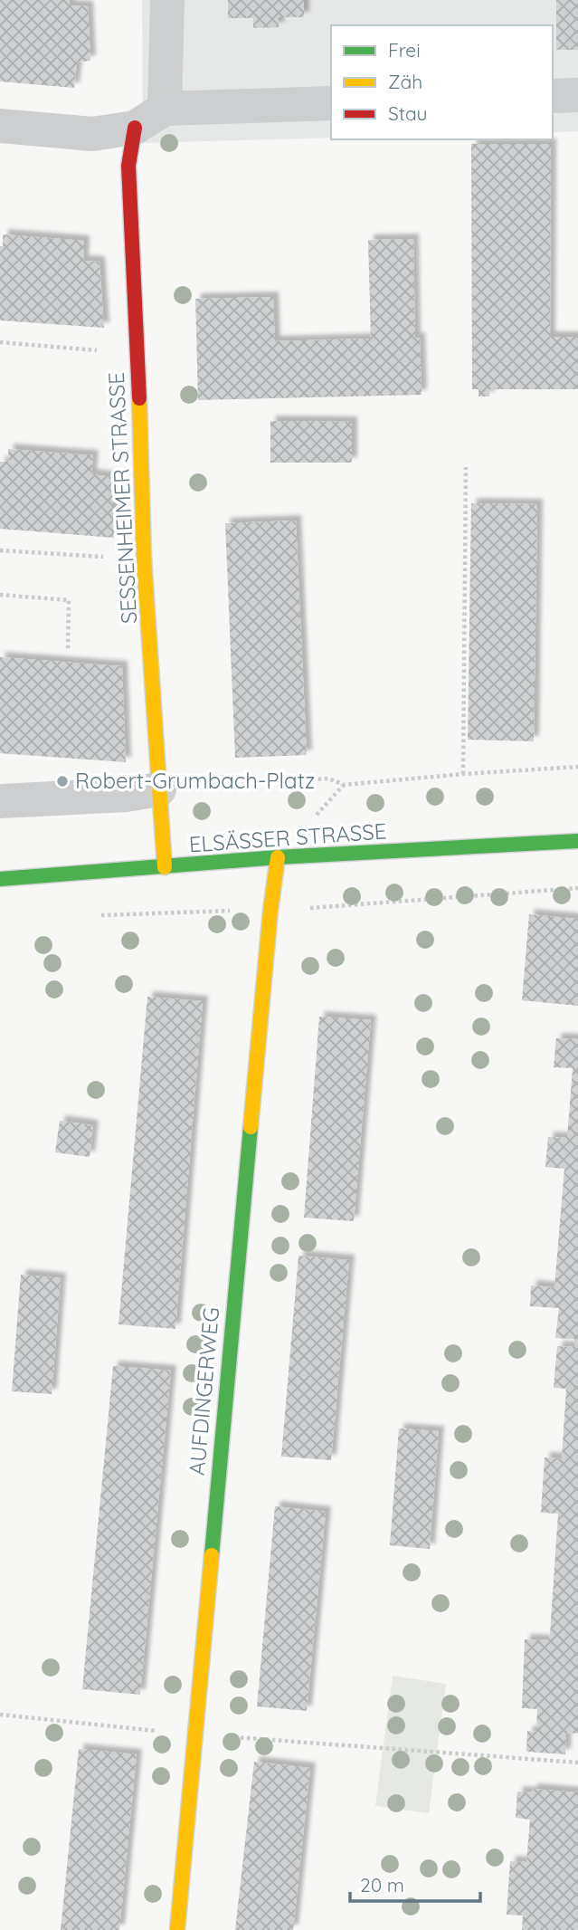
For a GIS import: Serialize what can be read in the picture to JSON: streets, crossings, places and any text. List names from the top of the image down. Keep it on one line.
{"streets":{"street":["SESSENHEIMER STRASSE","ELSÄSSER STRASSE","AUFDINGERWEG"]},"crossings":[["SESSENHEIMER STRASSE","ELSÄSSER STRASSE"],["ELSÄSSER STRASSE","AUFDINGERWEG"]],"places":["Robert-Grumbach-Platz"],"legend":["Frei","Zäh","Stau"],"scale_bar":"20 m"}
